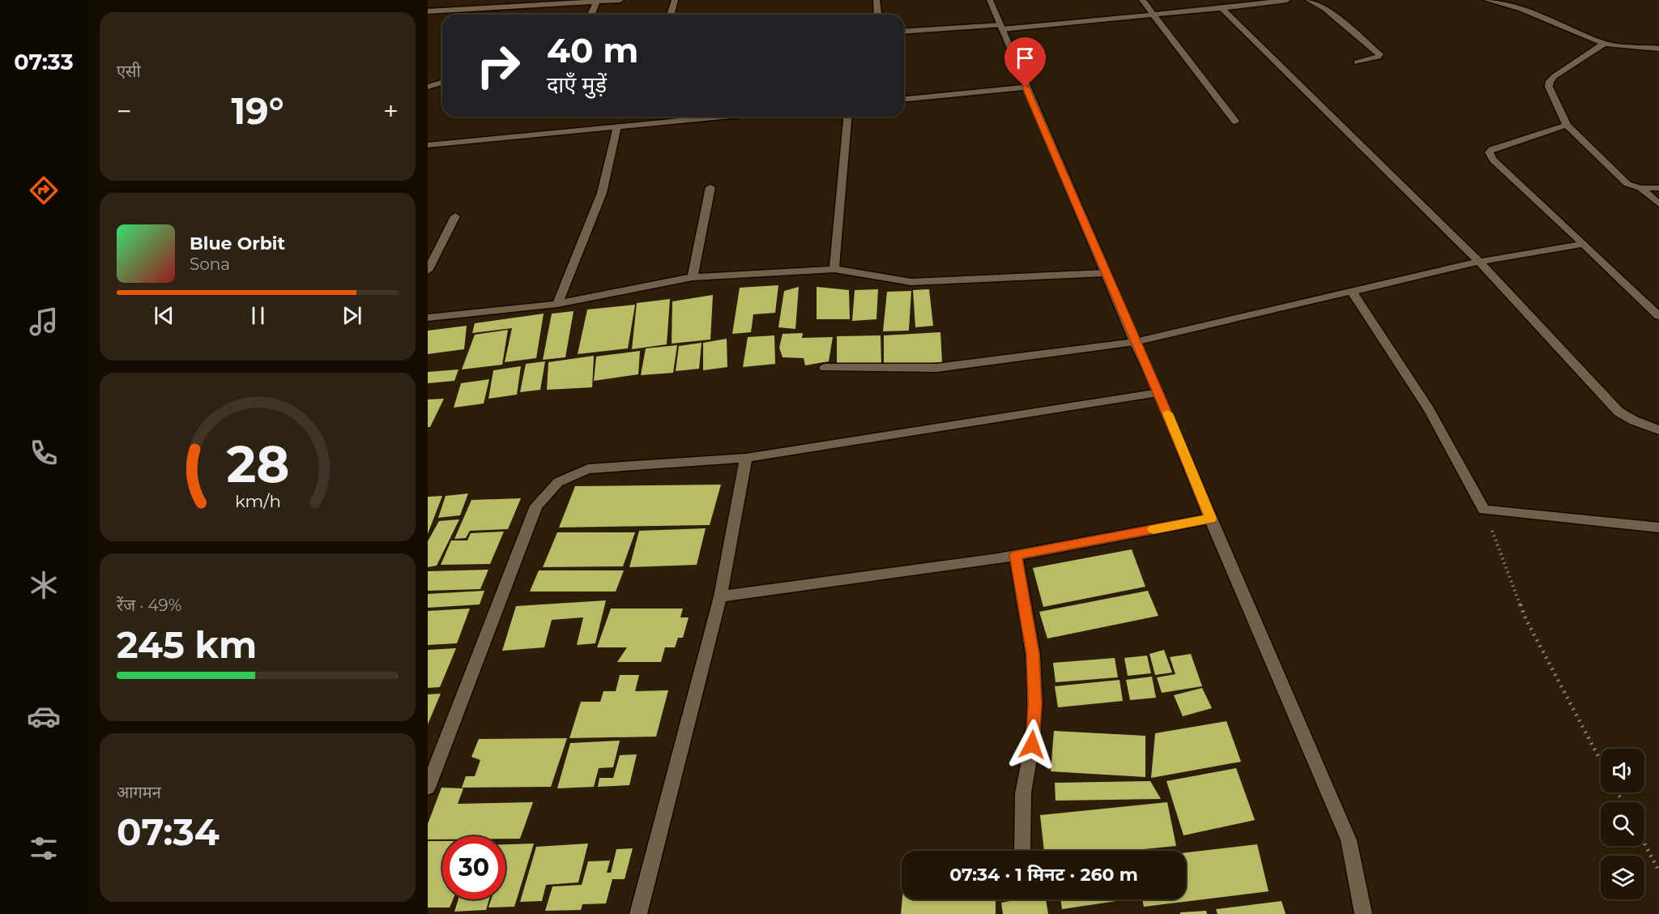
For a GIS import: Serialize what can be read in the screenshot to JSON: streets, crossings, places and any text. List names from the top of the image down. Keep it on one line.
{"page":{"tabs":"07:33","tile":["एसी",["रेंज · 49%","245 km"],["आगमन","07:34"]],"turn":["40 m","दाएँ मुड़ें"],"heat":["−","19°","+"],"song":["Blue Orbit","Sona"],"limit":"30","trip":"07:34 · 1 मिनट · 260 m","gauge":["28","km/h"]}}
